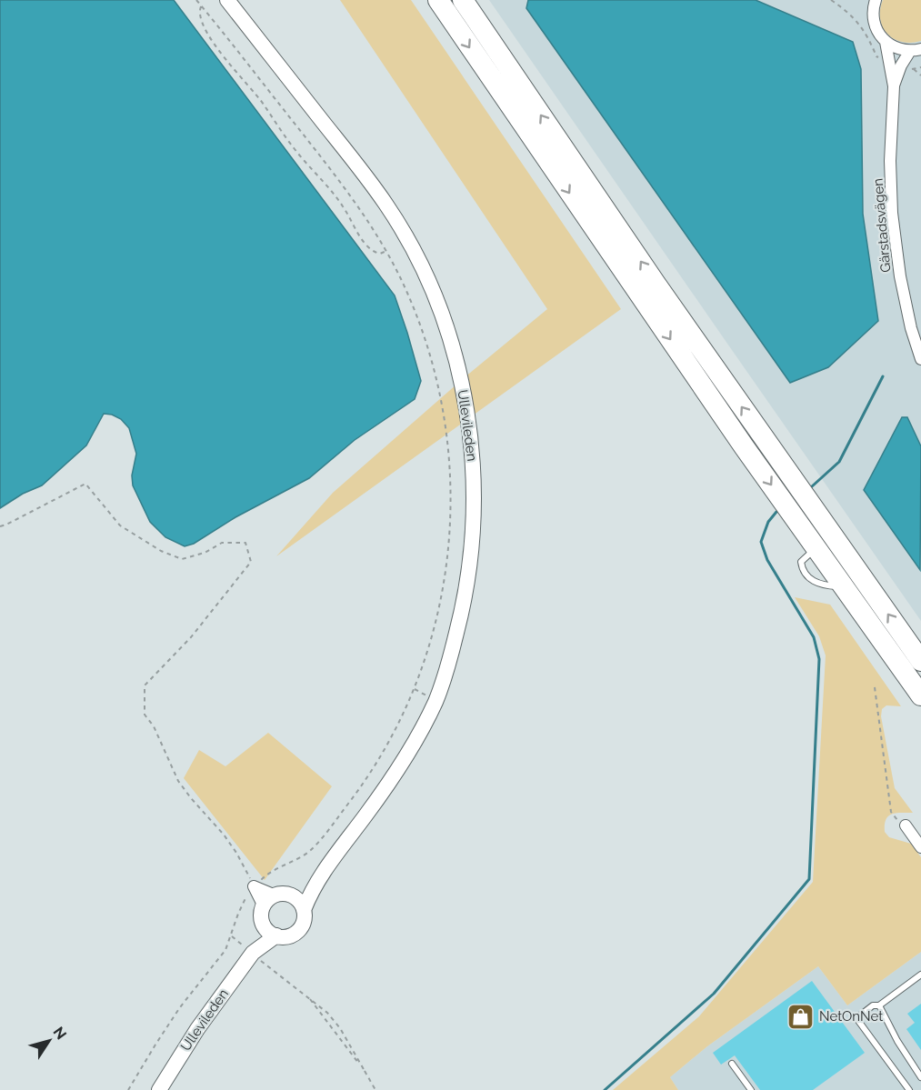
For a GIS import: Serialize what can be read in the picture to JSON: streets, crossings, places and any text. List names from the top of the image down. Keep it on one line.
{"streets":{"main road":["Ullevileden"],"street":["Gärstadsvägen"]},"places":{"shop":["NetOnNet"]},"north":"top right"}
